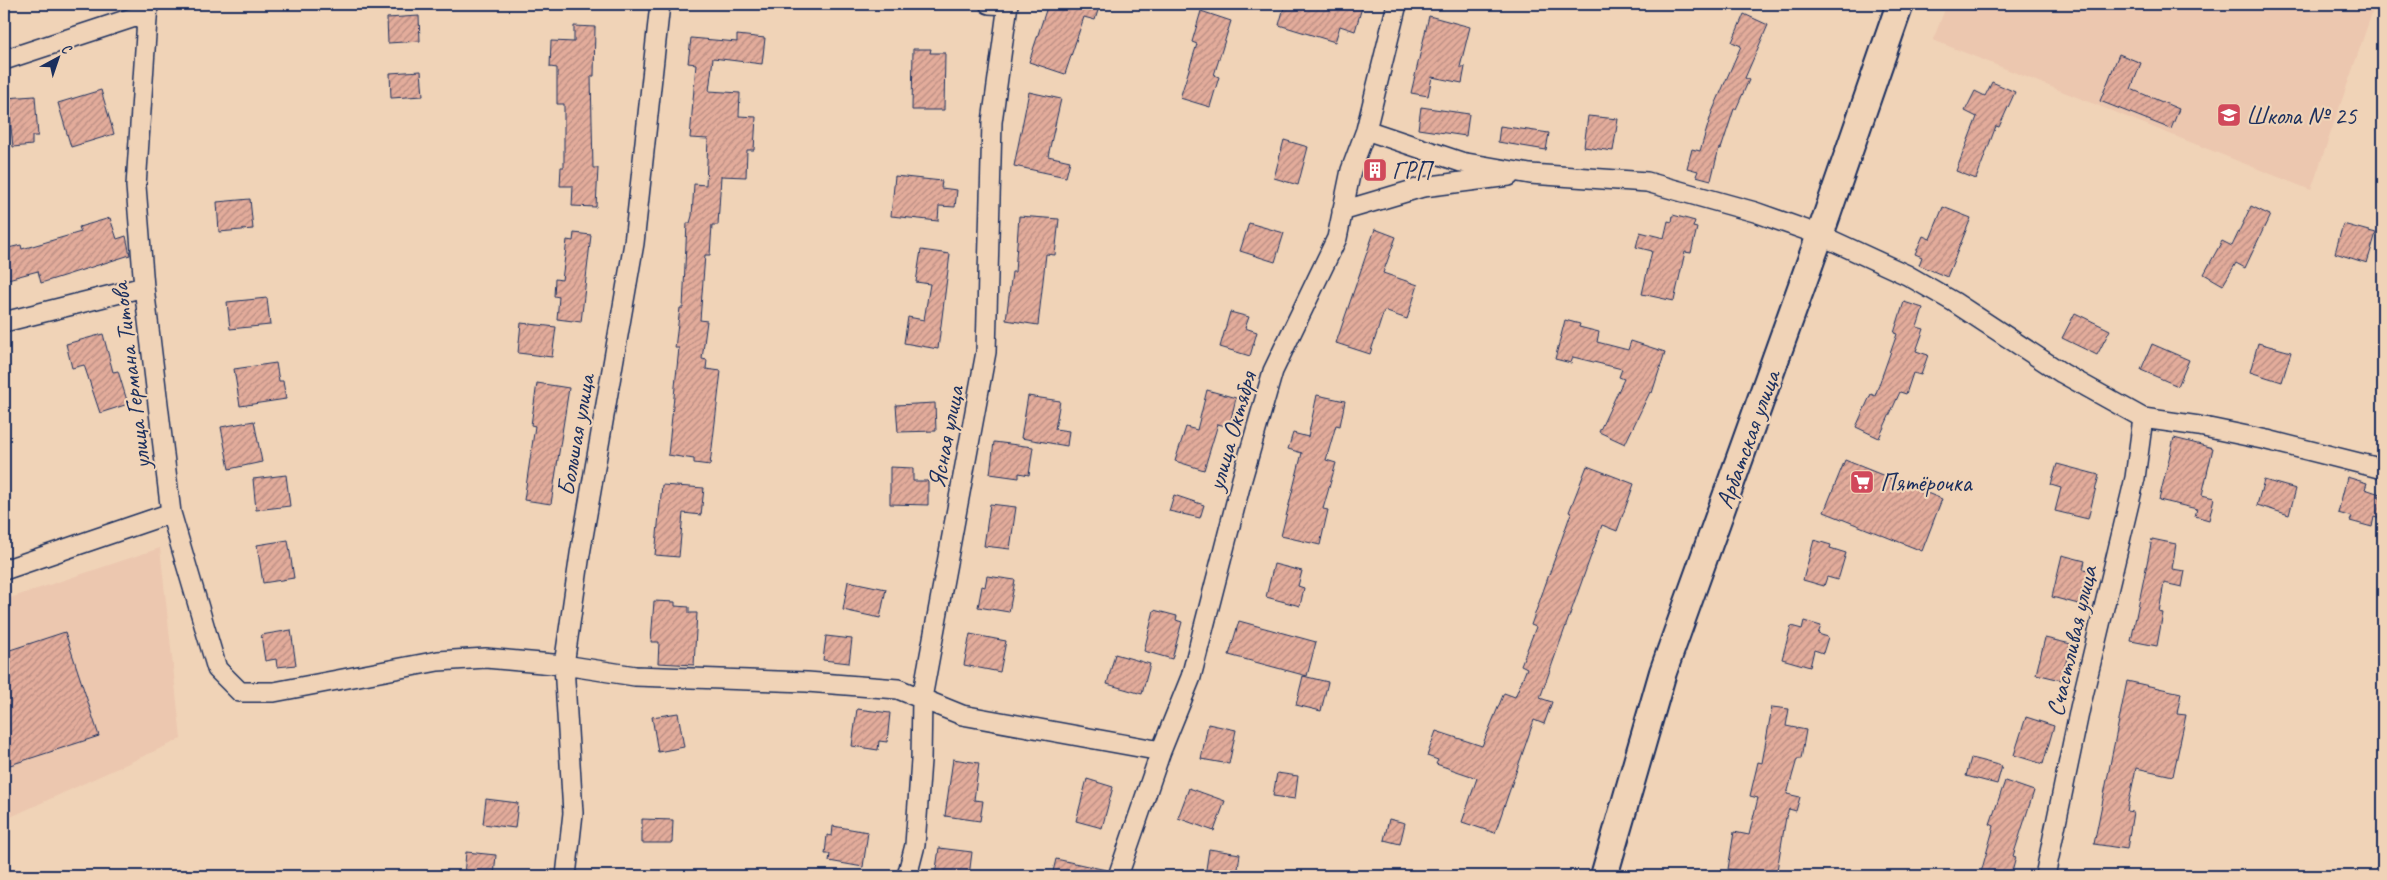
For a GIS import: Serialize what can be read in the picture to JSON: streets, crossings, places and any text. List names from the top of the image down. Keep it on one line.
{"streets":{"main road":["Арбатская улица"],"street":["улица Германа Титова","улица Октября","Большая улица","Ясная улица","Счастливая улица"]},"crossings":[["улица Германа Титова","улица Октября"],["улица Германа Титова","Большая улица"],["улица Германа Титова","Ясная улица"]],"places":{"school or university":["Школа № 25"],"building":["ГРП"],"supermarket":["Пятёрочка"]},"north":"top right"}
